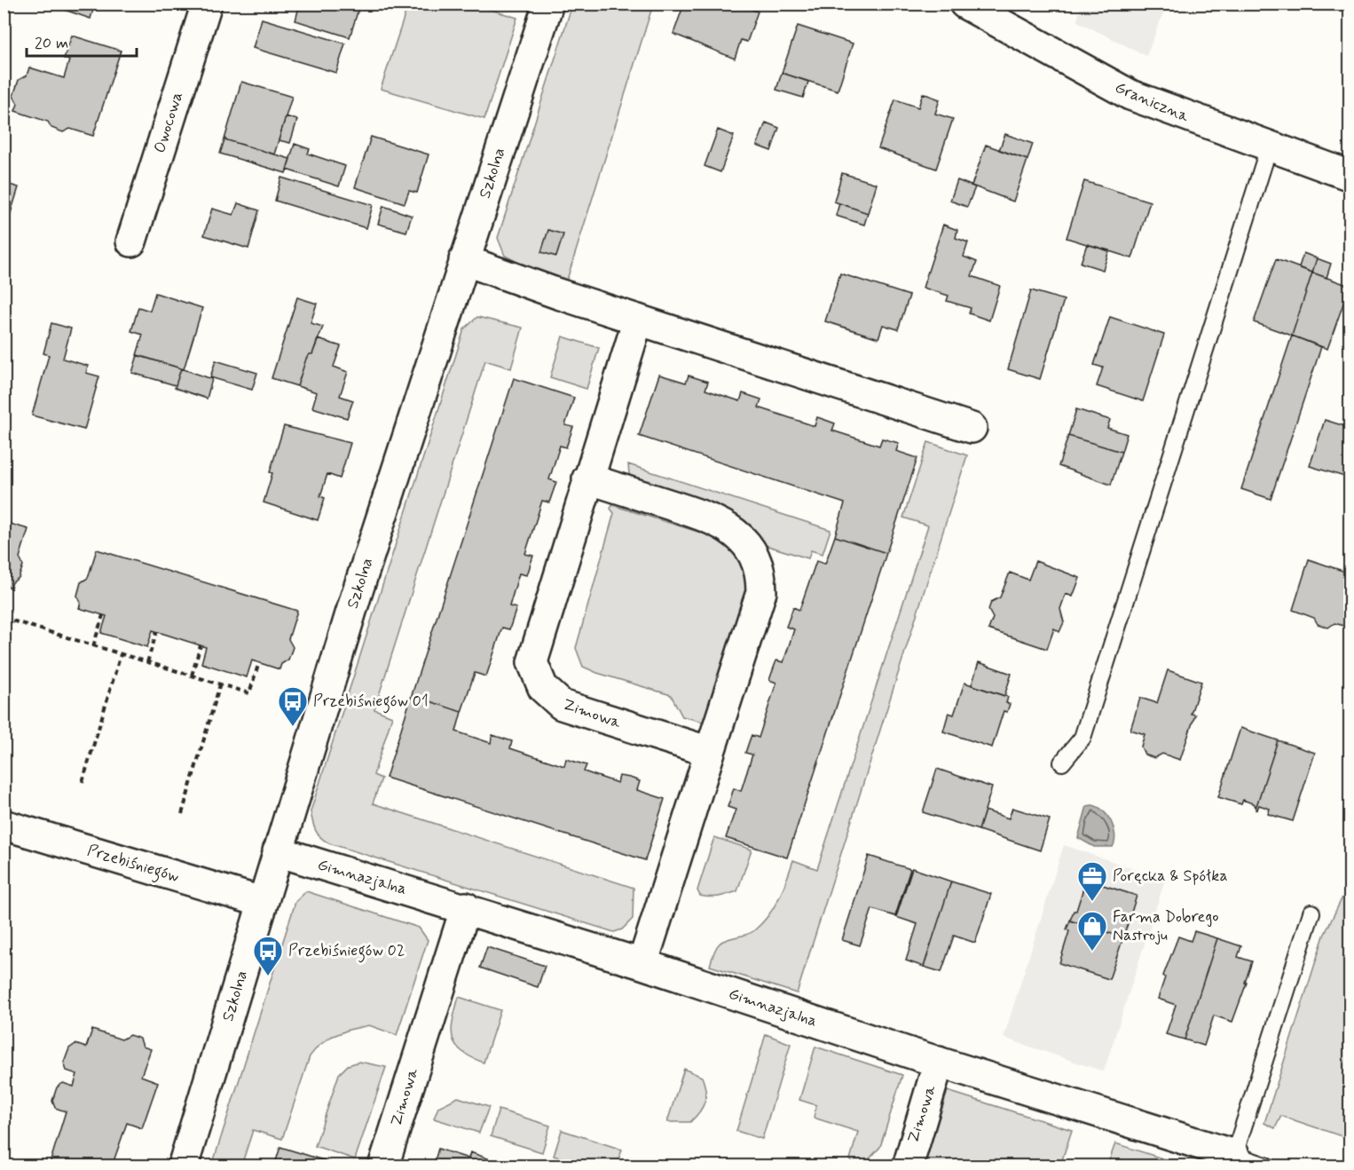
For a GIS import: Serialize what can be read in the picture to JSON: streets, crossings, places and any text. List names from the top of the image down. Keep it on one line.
{"streets":{"street":["Graniczna","Owocowa","Szkolna","Zimowa","Przebiśniegów","Gimnazjalna"]},"crossings":[["Szkolna","Przebiśniegów"],["Szkolna","Gimnazjalna"],["Zimowa","Gimnazjalna"]],"places":{"bus stop":["Przebiśniegów 01","Przebiśniegów 02"],"office":["Poręcka & Spółka"],"shop":["Farma Dobrego Nastroju"]},"scale_bar":"20 m"}
